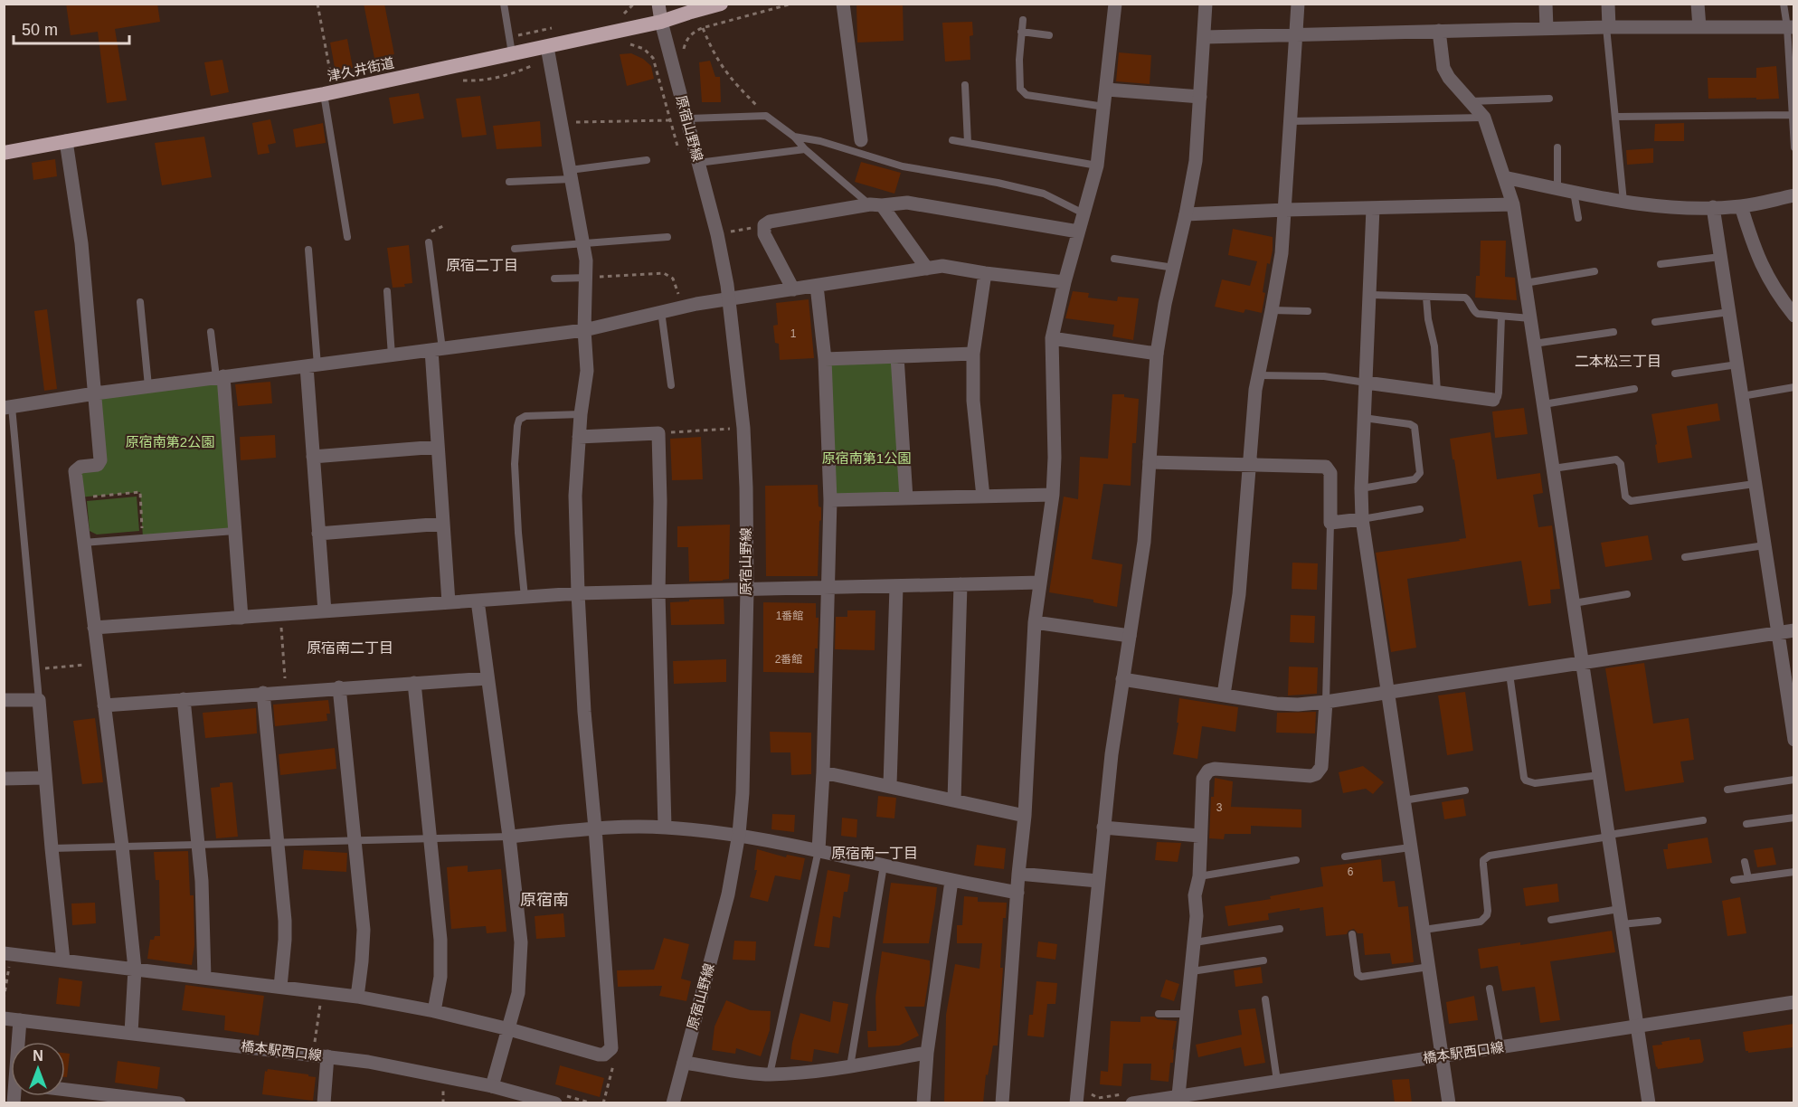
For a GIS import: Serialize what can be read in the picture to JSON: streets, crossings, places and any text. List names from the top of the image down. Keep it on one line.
{"streets":{"highway":["津久井街道"],"street":["原宿山野線","橋本駅西口線"]},"crossings":[["津久井街道","原宿山野線"]],"districts":["原宿二丁目","二本松三丁目","原宿南二丁目","原宿南一丁目","原宿南"],"parks":["原宿南第2公園","原宿南第1公園"],"house_numbers":["1","1番館","2番館","3","6"],"scale_bar":"50 m","north":"top"}
